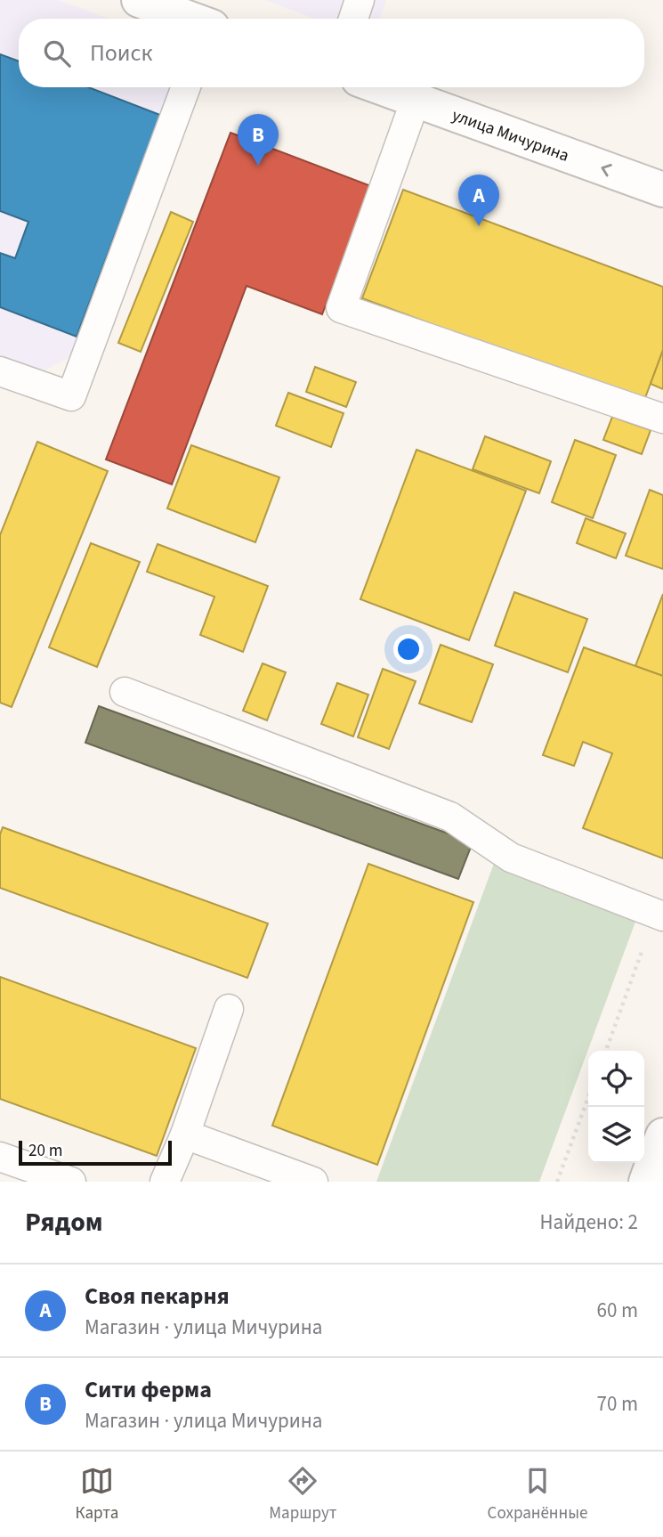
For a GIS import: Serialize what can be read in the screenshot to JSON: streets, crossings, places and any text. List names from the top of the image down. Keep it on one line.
{"streets":{"street":["улица Мичурина"]},"one_way":["улица Мичурина"],"scale_bar":"20 m","page":{"search":"Поиск","pins":["B","A"],"scale":"20 m","heading":["Рядом","Найдено: 2"],"list":[{"mark":"A","name":"Своя пекарня","note":"Магазин · улица Мичурина","value":"60 m"},{"mark":"B","name":"Сити ферма","note":"Магазин · улица Мичурина","value":"70 m"}],"nav":["Карта","Маршрут","Сохранённые"]}}
